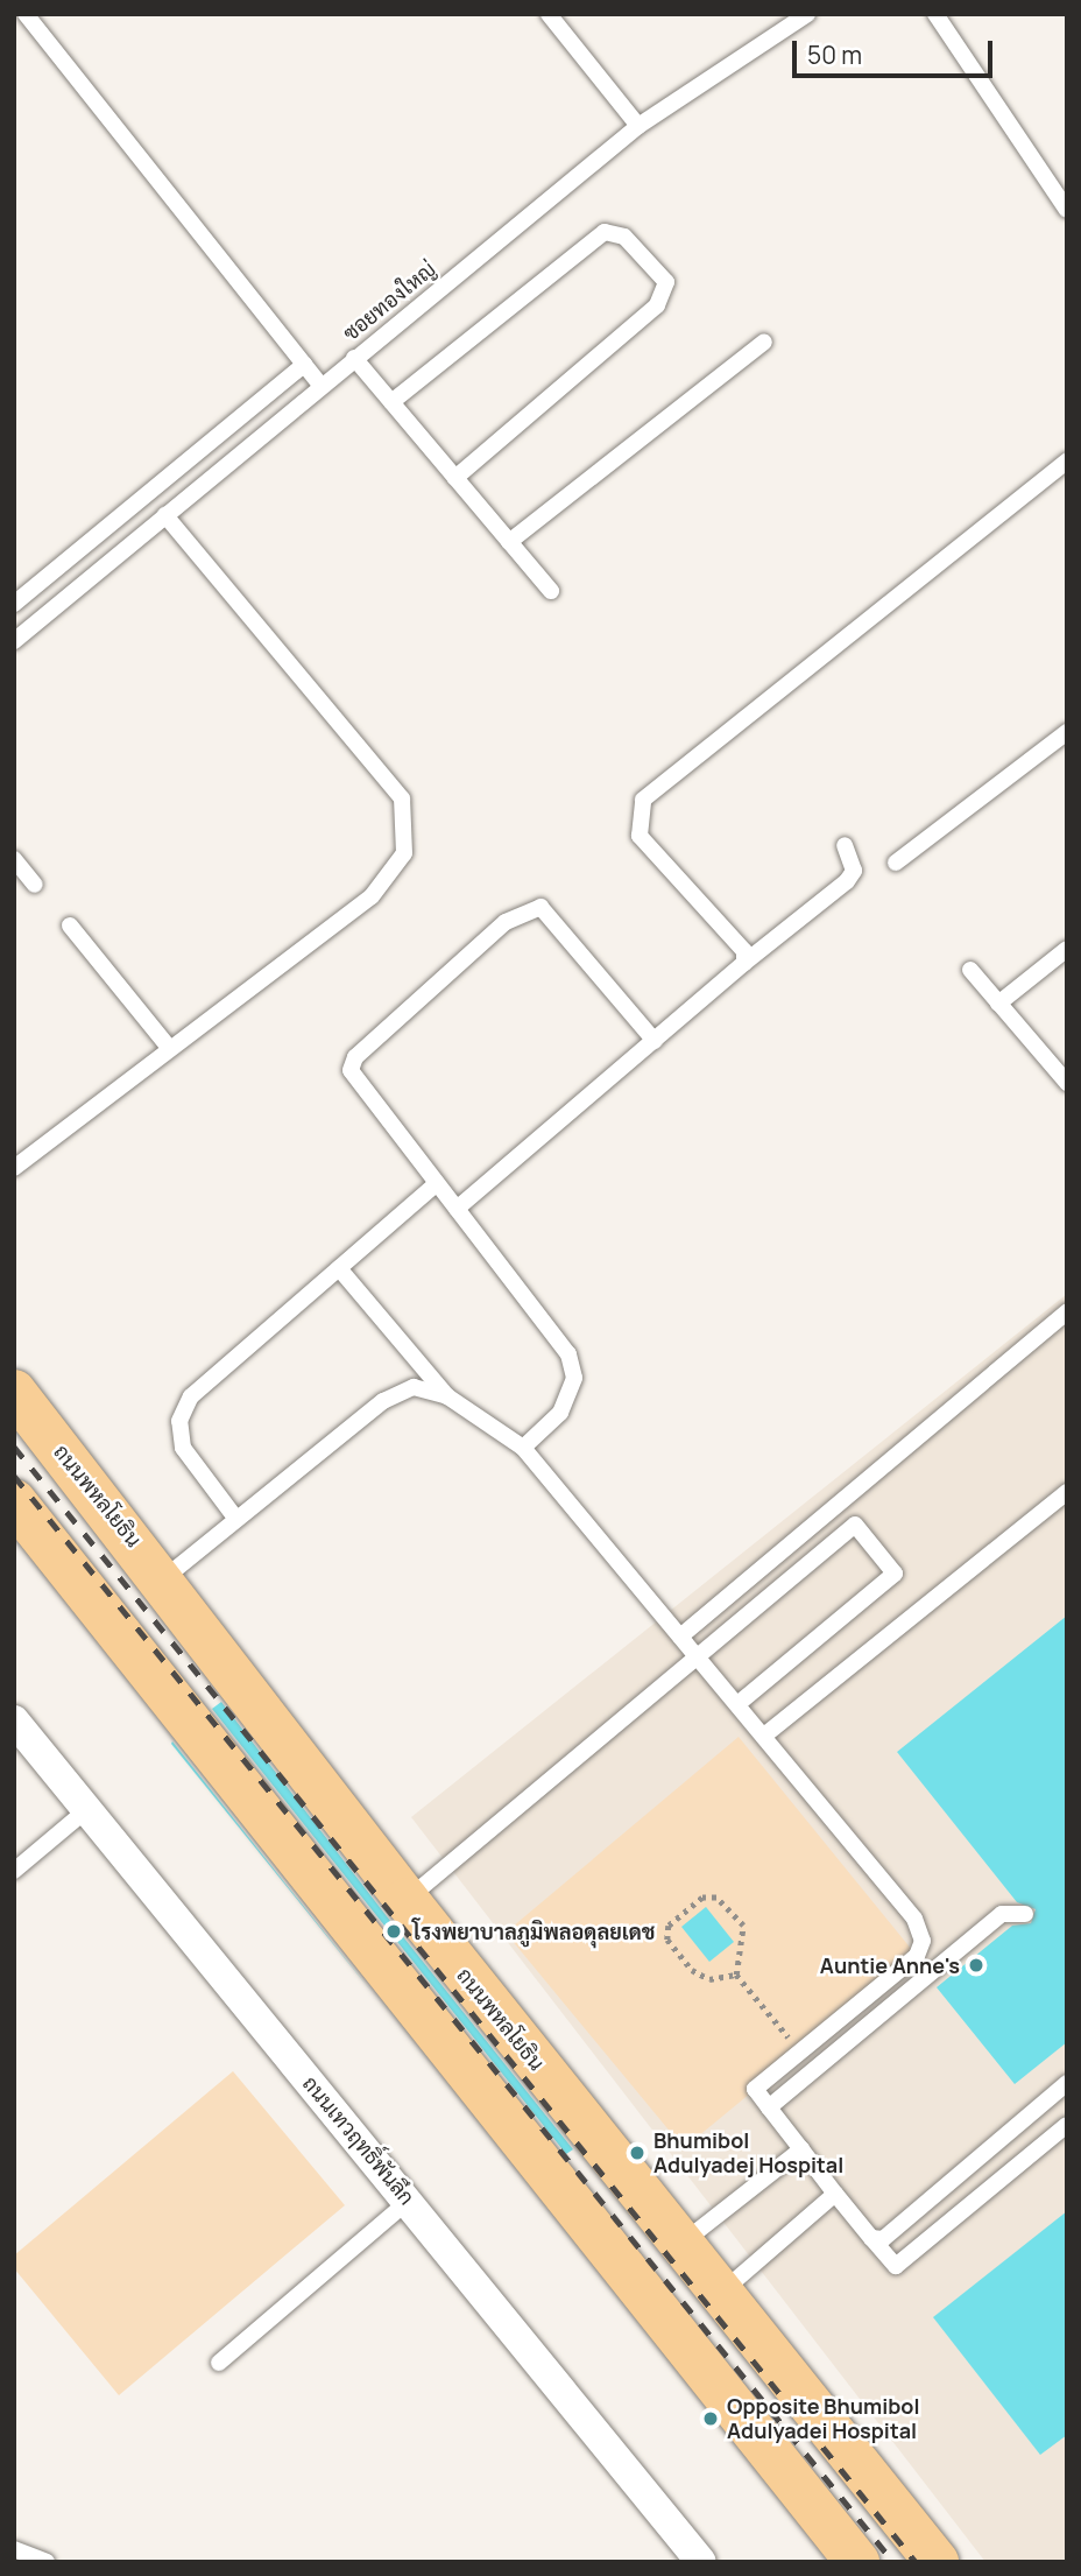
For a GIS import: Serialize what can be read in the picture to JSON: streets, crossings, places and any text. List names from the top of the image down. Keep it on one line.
{"streets":{"main road":["ถนนพหลโยธิน"],"street":["ถนนเทวฤทธิ์พันลึก"],"lane":["ซอยทองใหญ่"]},"places":["โรงพยาบาลภูมิพลอดุลยเดช","Auntie Anne's","Bhumibol Adulyadej Hospital","Opposite Bhumibol Adulyadei Hospital"],"scale_bar":"50 m"}
